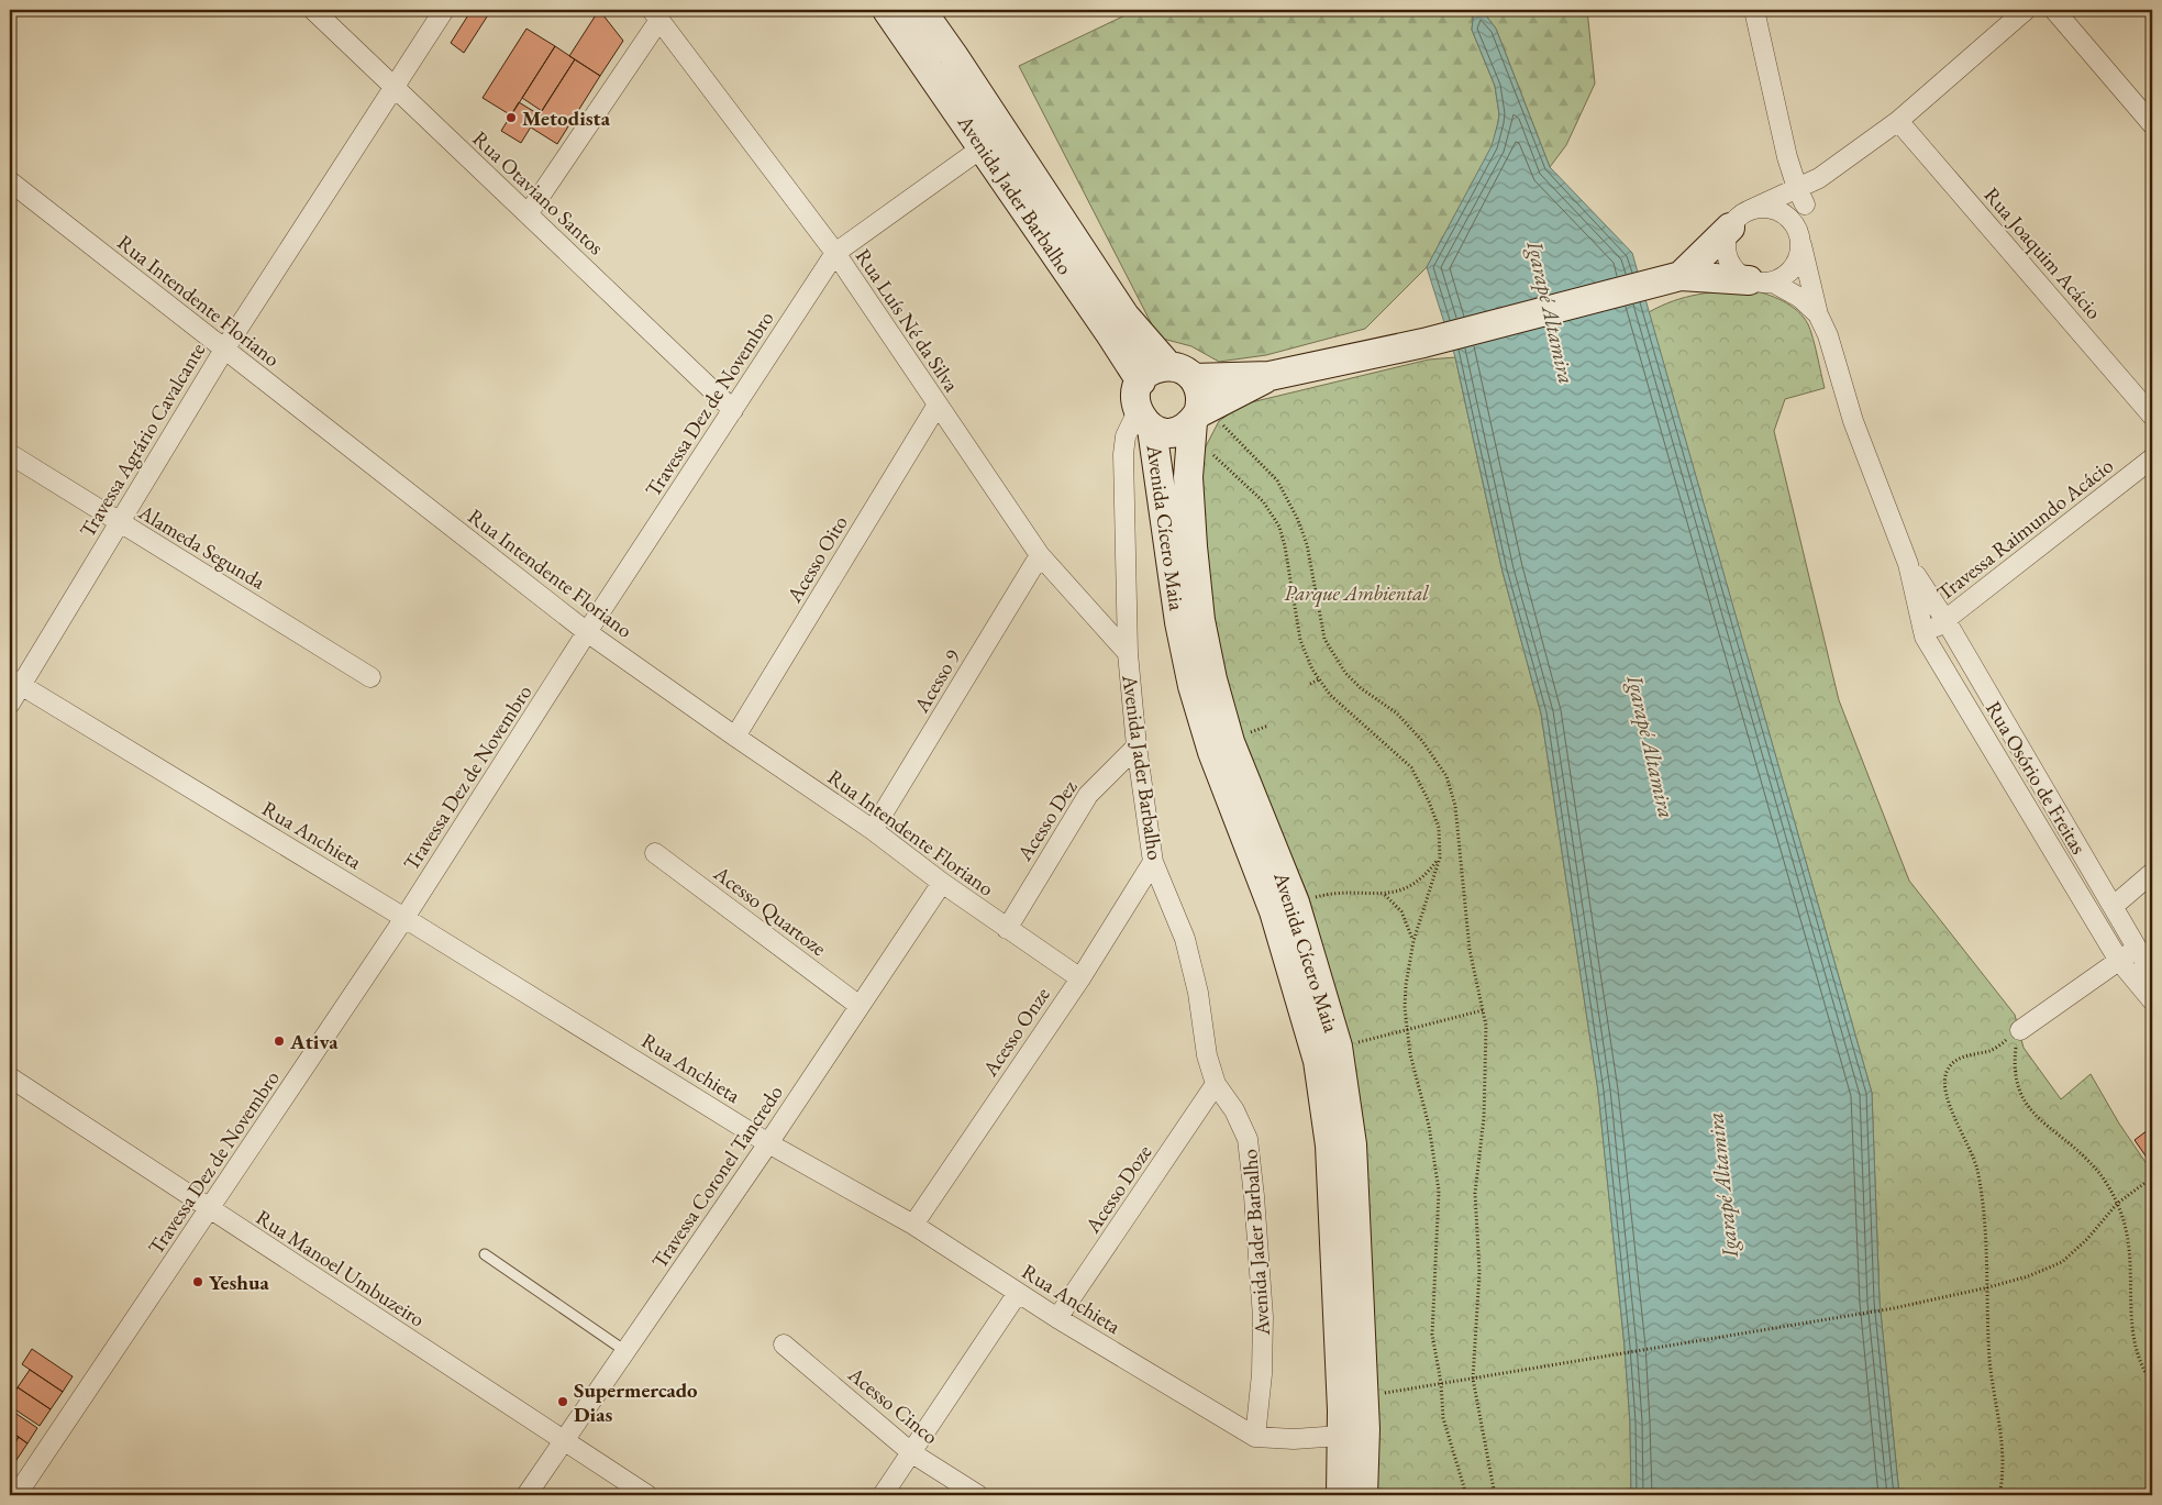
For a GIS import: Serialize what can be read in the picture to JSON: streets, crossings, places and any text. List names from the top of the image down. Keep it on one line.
{"streets":{"main road":["Avenida Jader Barbalho","Avenida Cícero Maia"],"street":["Rua Otaviano Santos","Rua Joaquim Acácio","Rua Intendente Floriano","Rua Luís Né da Silva","Travessa Dez de Novembro","Travessa Agrário Cavalcante","Travessa Raimundo Acácio","Alameda Segunda","Acesso Oito","Acesso 9","Rua Osório de Freitas","Acesso Dez","Rua Anchieta","Acesso Quartoze","Acesso Onze","Travessa Coronel Tancredo","Acesso Doze","Rua Manoel Umbuzeiro","Acesso Cinco"]},"crossings":[["Rua Otaviano Santos","Travessa Dez de Novembro"],["Rua Otaviano Santos","Travessa Agrário Cavalcante"],["Avenida Jader Barbalho","Rua Luís Né da Silva"],["Avenida Jader Barbalho","Travessa Dez de Novembro"],["Avenida Jader Barbalho","Avenida Cícero Maia"],["Avenida Jader Barbalho","Acesso Dez"],["Avenida Jader Barbalho","Rua Anchieta"],["Avenida Jader Barbalho","Acesso Onze"],["Avenida Jader Barbalho","Acesso Doze"],["Rua Intendente Floriano","Travessa Dez de Novembro"],["Rua Intendente Floriano","Travessa Agrário Cavalcante"],["Rua Intendente Floriano","Acesso Oito"],["Rua Intendente Floriano","Acesso 9"],["Rua Intendente Floriano","Acesso Dez"],["Rua Intendente Floriano","Acesso Onze"],["Rua Intendente Floriano","Travessa Coronel Tancredo"],["Rua Luís Né da Silva","Travessa Dez de Novembro"],["Rua Luís Né da Silva","Acesso Oito"],["Rua Luís Né da Silva","Acesso 9"],["Travessa Dez de Novembro","Rua Anchieta"],["Travessa Dez de Novembro","Rua Manoel Umbuzeiro"],["Travessa Agrário Cavalcante","Alameda Segunda"],["Travessa Agrário Cavalcante","Rua Anchieta"],["Avenida Cícero Maia","Rua Anchieta"],["Travessa Raimundo Acácio","Rua Osório de Freitas"],["Rua Anchieta","Acesso Onze"],["Rua Anchieta","Travessa Coronel Tancredo"],["Rua Anchieta","Acesso Doze"],["Acesso Quartoze","Travessa Coronel Tancredo"],["Travessa Coronel Tancredo","Rua Manoel Umbuzeiro"]],"water":["Igarapé Altamira"],"parks":["Parque Ambiental"],"places":["Metodista","Ativa","Yeshua","Supermercado Dias"]}
